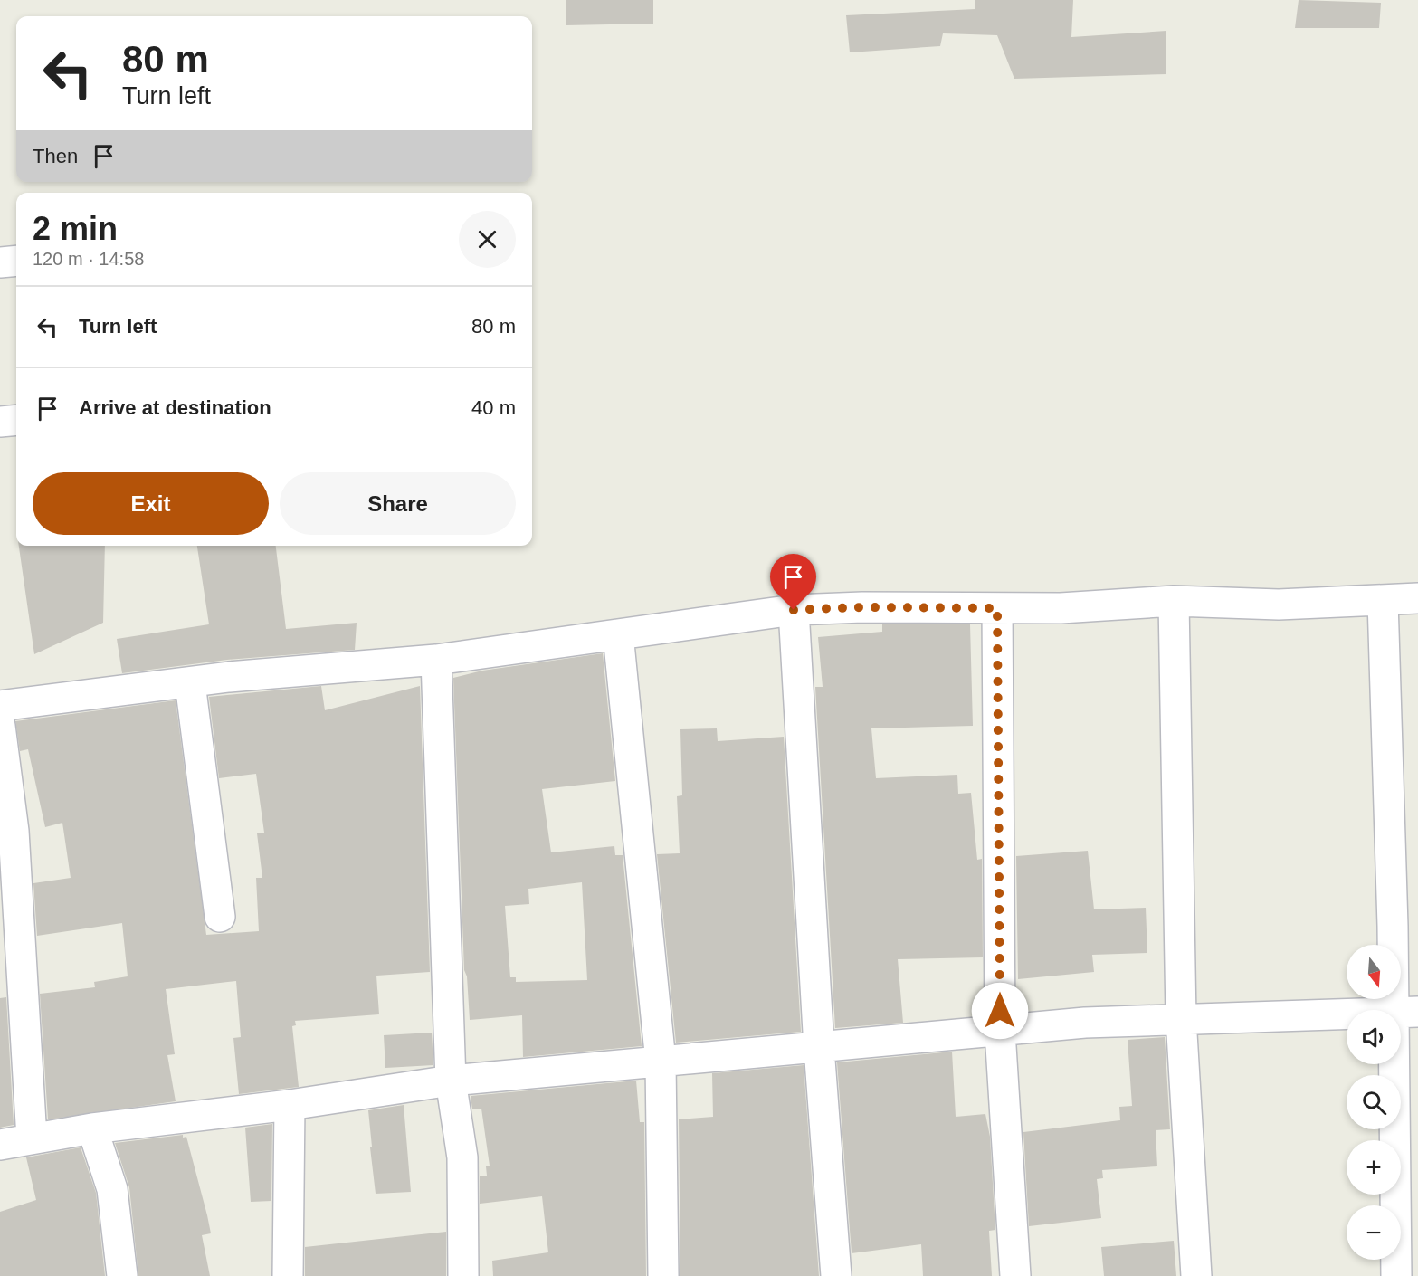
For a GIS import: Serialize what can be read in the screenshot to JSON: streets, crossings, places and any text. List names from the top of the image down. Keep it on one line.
{"north":"bottom","page":{"turn":["80 m","Turn left"],"then":"Then","heading":["2 min","120 m · 14:58"],"list":[{"name":"Turn left","value":"80 m"},{"name":"Arrive at destination","value":"40 m"}],"buttons":["Exit","Share"],"map_buttons":["+","−"]}}
